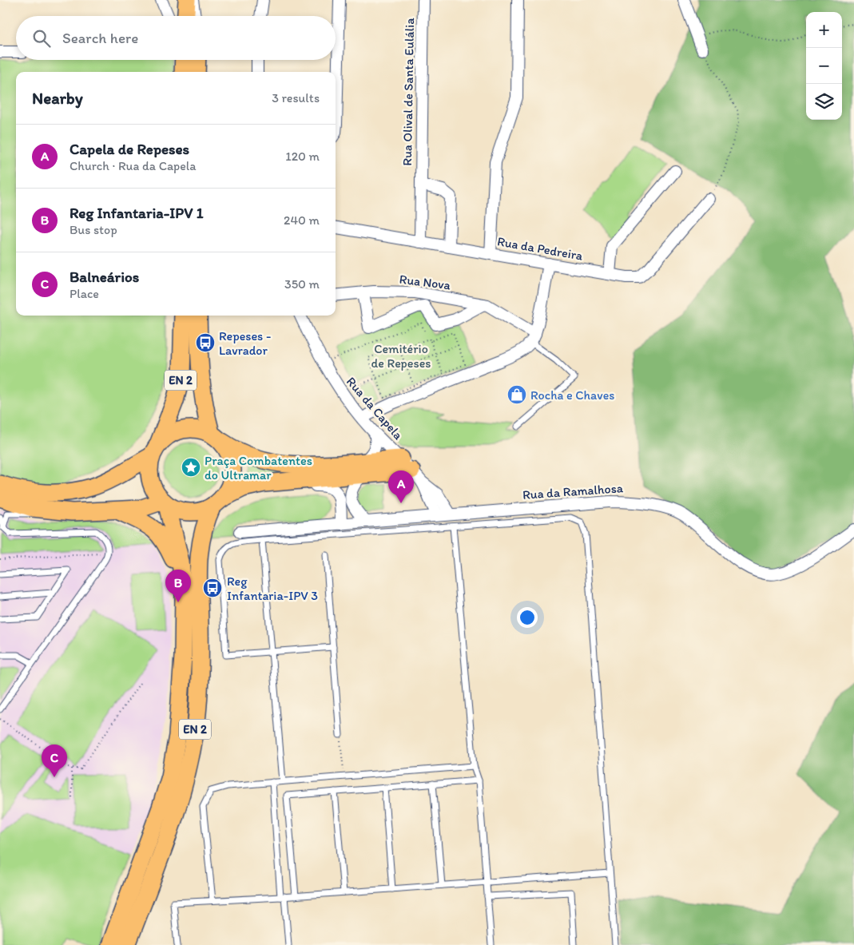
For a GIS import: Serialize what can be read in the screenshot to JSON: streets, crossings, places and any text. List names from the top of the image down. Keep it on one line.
{"streets":{"main road":["EN 2"],"street":["Rua Olival de Santa Eulália","Rua da Pedreira","Rua Nova","Rua da Capela","Rua da Ramalhosa"]},"crossings":[["Rua Olival de Santa Eulália","Rua da Pedreira"],["Rua da Capela","Rua da Ramalhosa"]],"parks":["Cemitério de Repeses"],"places":{"bus stop":["Repeses - Lavrador","Reg Infantaria-IPV 3"],"shop":["Rocha e Chaves"],"place":["Praça Combatentes do Ultramar"]},"page":{"map_buttons":["+","−"],"search":"Search here","heading":["Nearby","3 results"],"list":[{"mark":"A","name":"Capela de Repeses","note":"Church · Rua da Capela","value":"120 m"},{"mark":"B","name":"Reg Infantaria-IPV 1","note":"Bus stop","value":"240 m"},{"mark":"C","name":"Balneários","note":"Place","value":"350 m"}],"pins":["A","B","C"]}}
